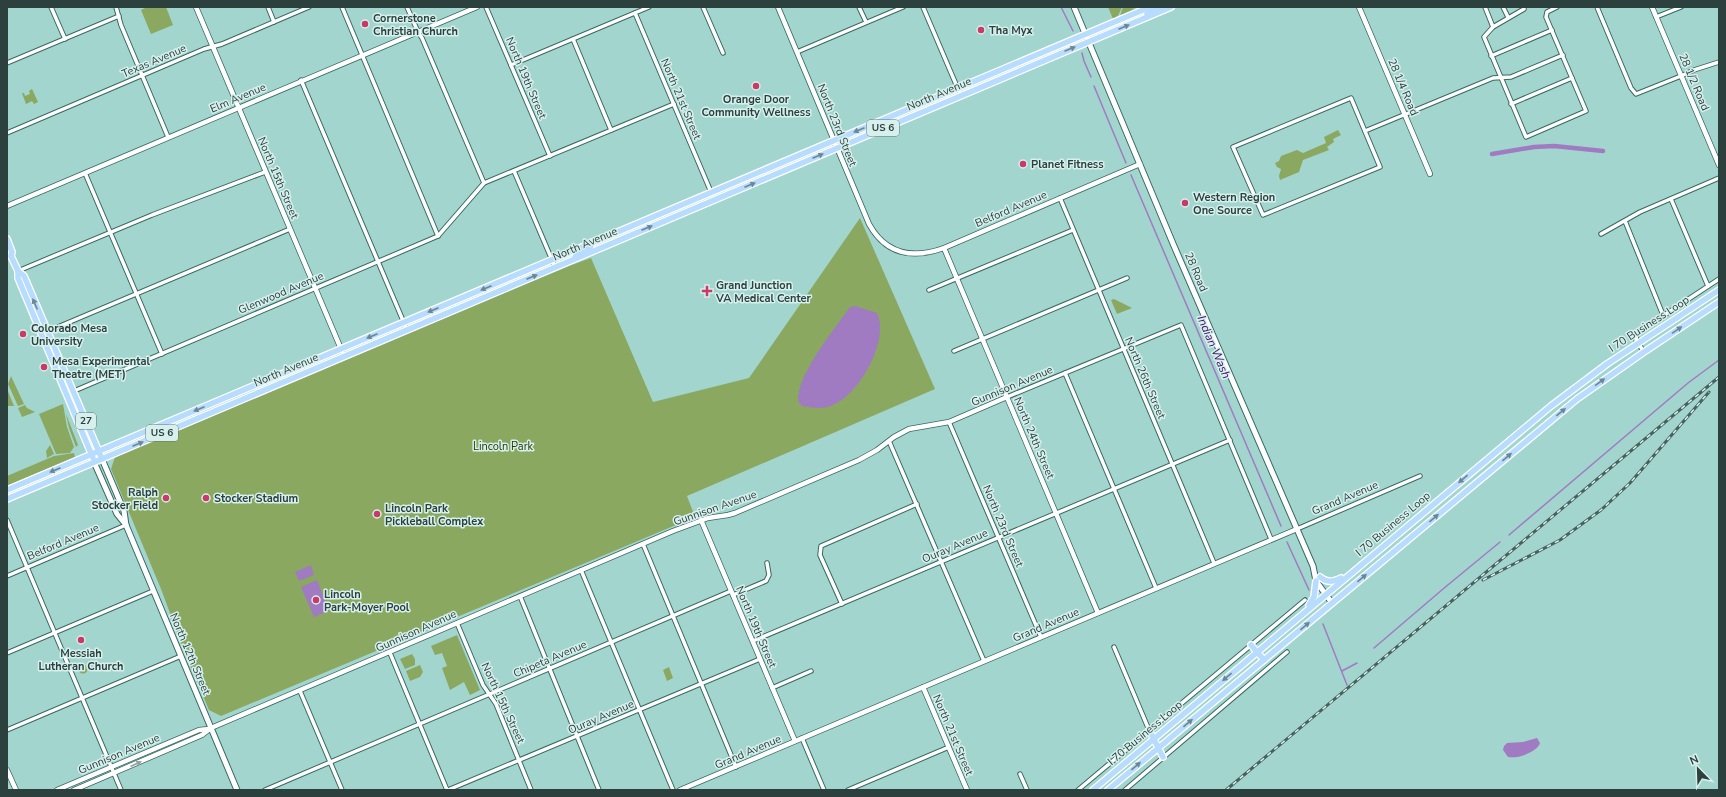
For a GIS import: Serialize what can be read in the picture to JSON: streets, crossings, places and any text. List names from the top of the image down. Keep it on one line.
{"streets":{"main road":["North Avenue","US 6","28 Road","I 70 Business Loop","27","North 12th Street"],"street":["Texas Avenue","North 19th Street","28 1/2 Road","28 1/4 Road","Elm Avenue","North 21st Street","North 23rd Street","North 15th Street","Belford Avenue","Glenwood Avenue","North 26th Street","Gunnison Avenue","North 24th Street","Grand Avenue","Ouray Avenue","Chipeta Avenue"]},"crossings":[["Texas Avenue","North 15th Street"],["North 19th Street","Gunnison Avenue"],["North 19th Street","Grand Avenue"],["North 19th Street","Ouray Avenue"],["North 19th Street","Chipeta Avenue"],["North Avenue","North 21st Street"],["North Avenue","North 23rd Street"],["North Avenue","North 15th Street"],["North Avenue","28 Road"],["North Avenue","North 12th Street"],["Elm Avenue","North 15th Street"],["North 21st Street","Grand Avenue"],["North 23rd Street","Belford Avenue"],["North 23rd Street","Gunnison Avenue"],["North 23rd Street","Grand Avenue"],["North 23rd Street","Ouray Avenue"],["North 15th Street","Glenwood Avenue"],["North 15th Street","Gunnison Avenue"],["North 15th Street","Ouray Avenue"],["North 15th Street","Chipeta Avenue"],["Belford Avenue","28 Road"],["Belford Avenue","North 26th Street"],["Belford Avenue","North 24th Street"],["Belford Avenue","North 12th Street"],["28 Road","I 70 Business Loop"],["28 Road","Grand Avenue"],["Glenwood Avenue","North 12th Street"],["North 26th Street","Gunnison Avenue"],["North 26th Street","Grand Avenue"],["North 26th Street","Ouray Avenue"],["Gunnison Avenue","North 24th Street"],["Gunnison Avenue","Ouray Avenue"],["Gunnison Avenue","North 12th Street"],["North 24th Street","Grand Avenue"],["North 24th Street","Ouray Avenue"]],"water":["Indian Wash"],"parks":["Lincoln Park"],"places":{"other":["Cornerstone Christian Church","Tha Myx","Orange Door Community Wellness","Planet Fitness","Western Region One Source","Colorado Mesa University","Mesa Experimental Theatre (MET)","Ralph Stocker Field","Stocker Stadium","Lincoln Park Pickleball Complex","Lincoln Park-Moyer Pool","Messiah Lutheran Church"],"health":["Grand Junction VA Medical Center"]},"north":"top left"}
